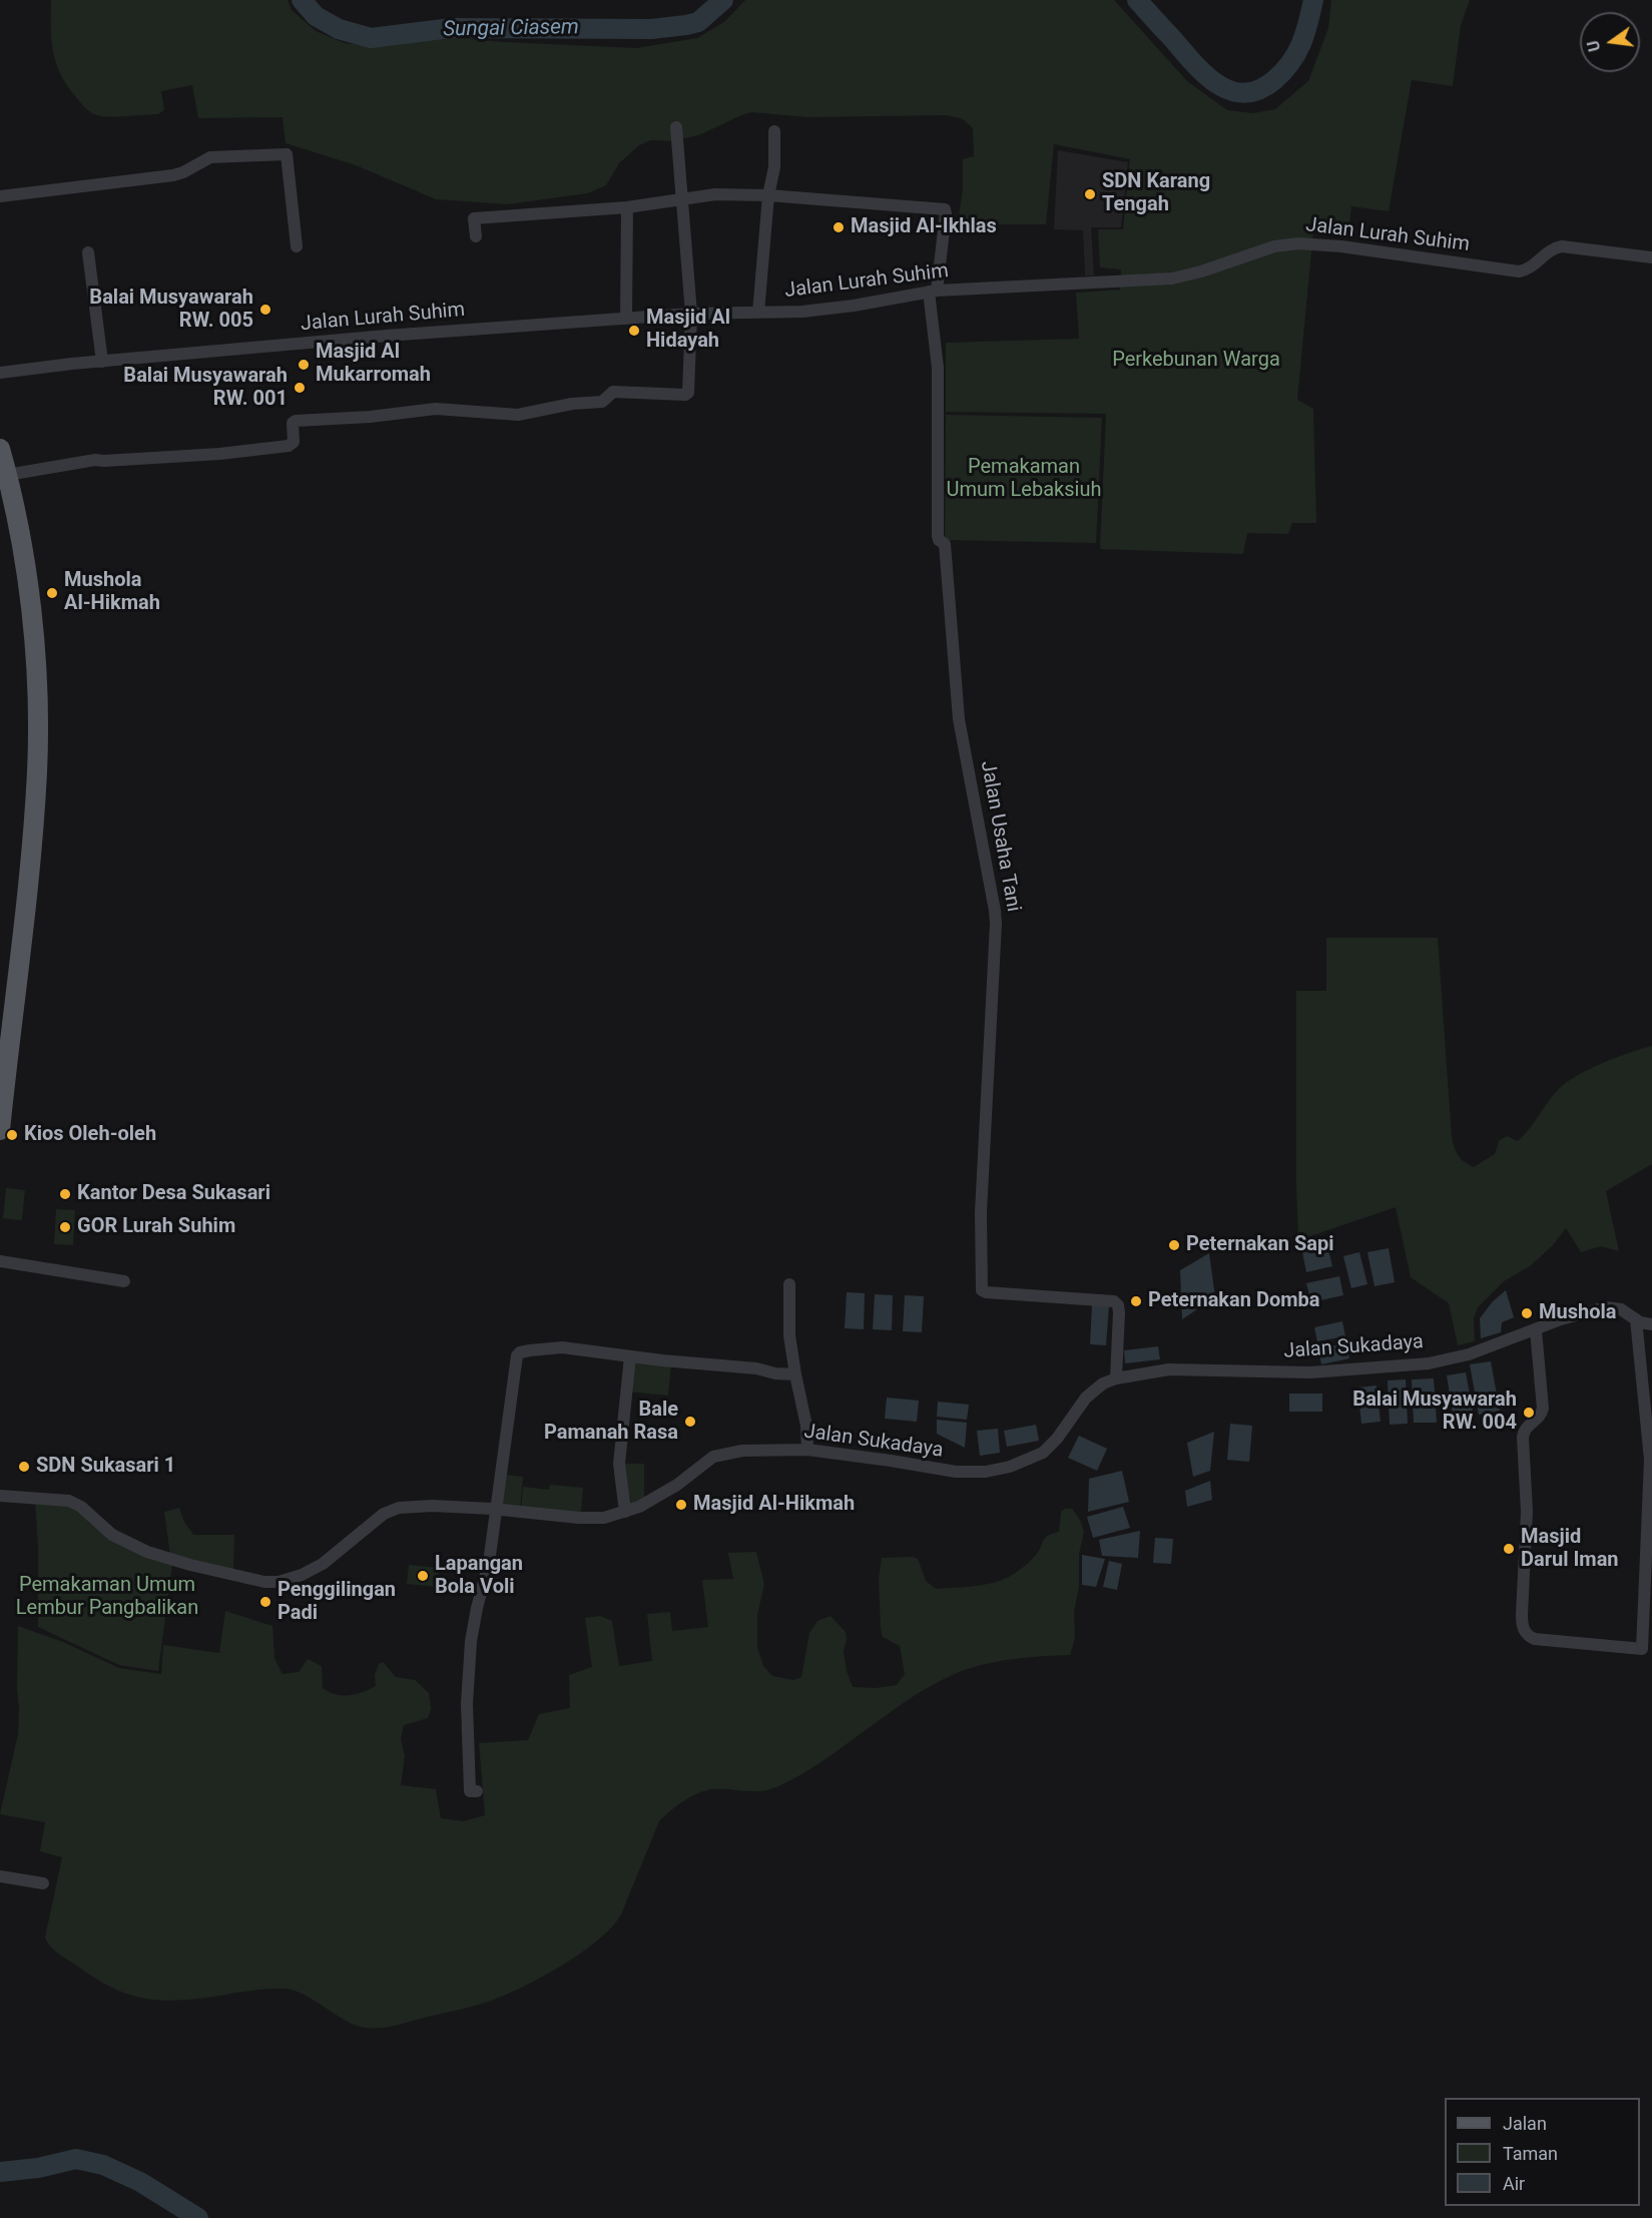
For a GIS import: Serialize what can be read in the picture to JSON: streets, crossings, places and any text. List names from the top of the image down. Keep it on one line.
{"streets":{"street":["Jalan Lurah Suhim","Jalan Usaha Tani","Jalan Sukadaya"]},"crossings":[["Jalan Lurah Suhim","Jalan Usaha Tani"],["Jalan Usaha Tani","Jalan Sukadaya"]],"water":["Sungai Ciasem"],"parks":["Perkebunan Warga","Pemakaman Umum Lebaksiuh","Pemakaman Umum Lembur Pangbalikan"],"places":["SDN Karang Tengah","Masjid Al-Ikhlas","Balai Musyawarah RW. 005","Masjid Al Hidayah","Masjid Al Mukarromah","Balai Musyawarah RW. 001","Mushola Al-Hikmah","Kios Oleh-oleh","Kantor Desa Sukasari","GOR Lurah Suhim","Peternakan Sapi","Peternakan Domba","Mushola","Balai Musyawarah RW. 004","Bale Pamanah Rasa","SDN Sukasari 1","Masjid Al-Hikmah","Masjid Darul Iman","Lapangan Bola Voli","Penggilingan Padi"],"legend":["Jalan","Taman","Air"],"north":"left"}
